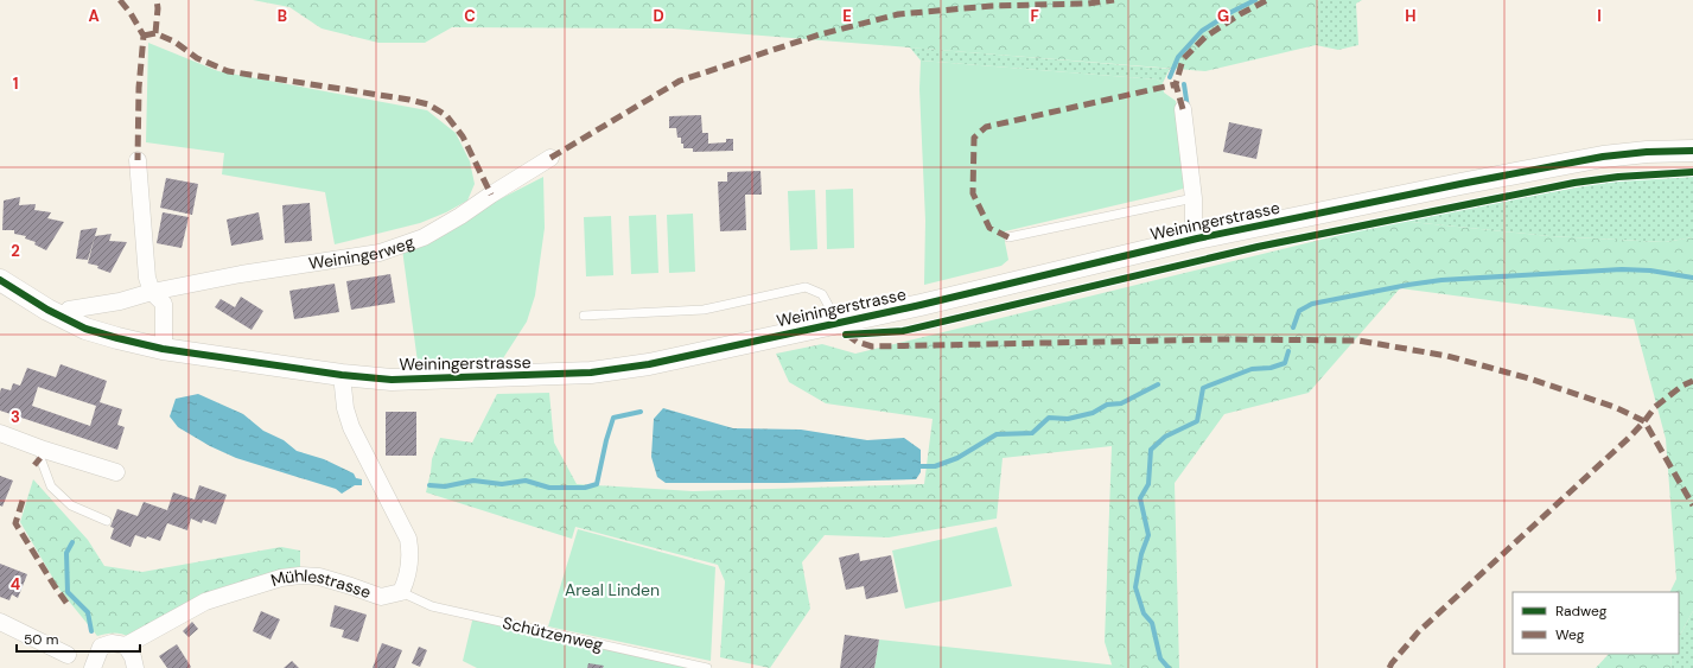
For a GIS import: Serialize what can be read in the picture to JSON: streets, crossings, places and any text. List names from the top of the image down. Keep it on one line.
{"streets":{"street":["Weiningerstrasse","Weiningerweg","Mühlestrasse"],"lane":["Schützenweg"]},"crossings":[["Weiningerstrasse","Weiningerweg"],["Mühlestrasse","Schützenweg"]],"parks":["Areal Linden"],"legend":["Radweg","Weg"],"scale_bar":"50 m","grid":{"columns":["A","B","C","D","E","F","G","H","I"],"rows":["1","2","3","4"]}}
